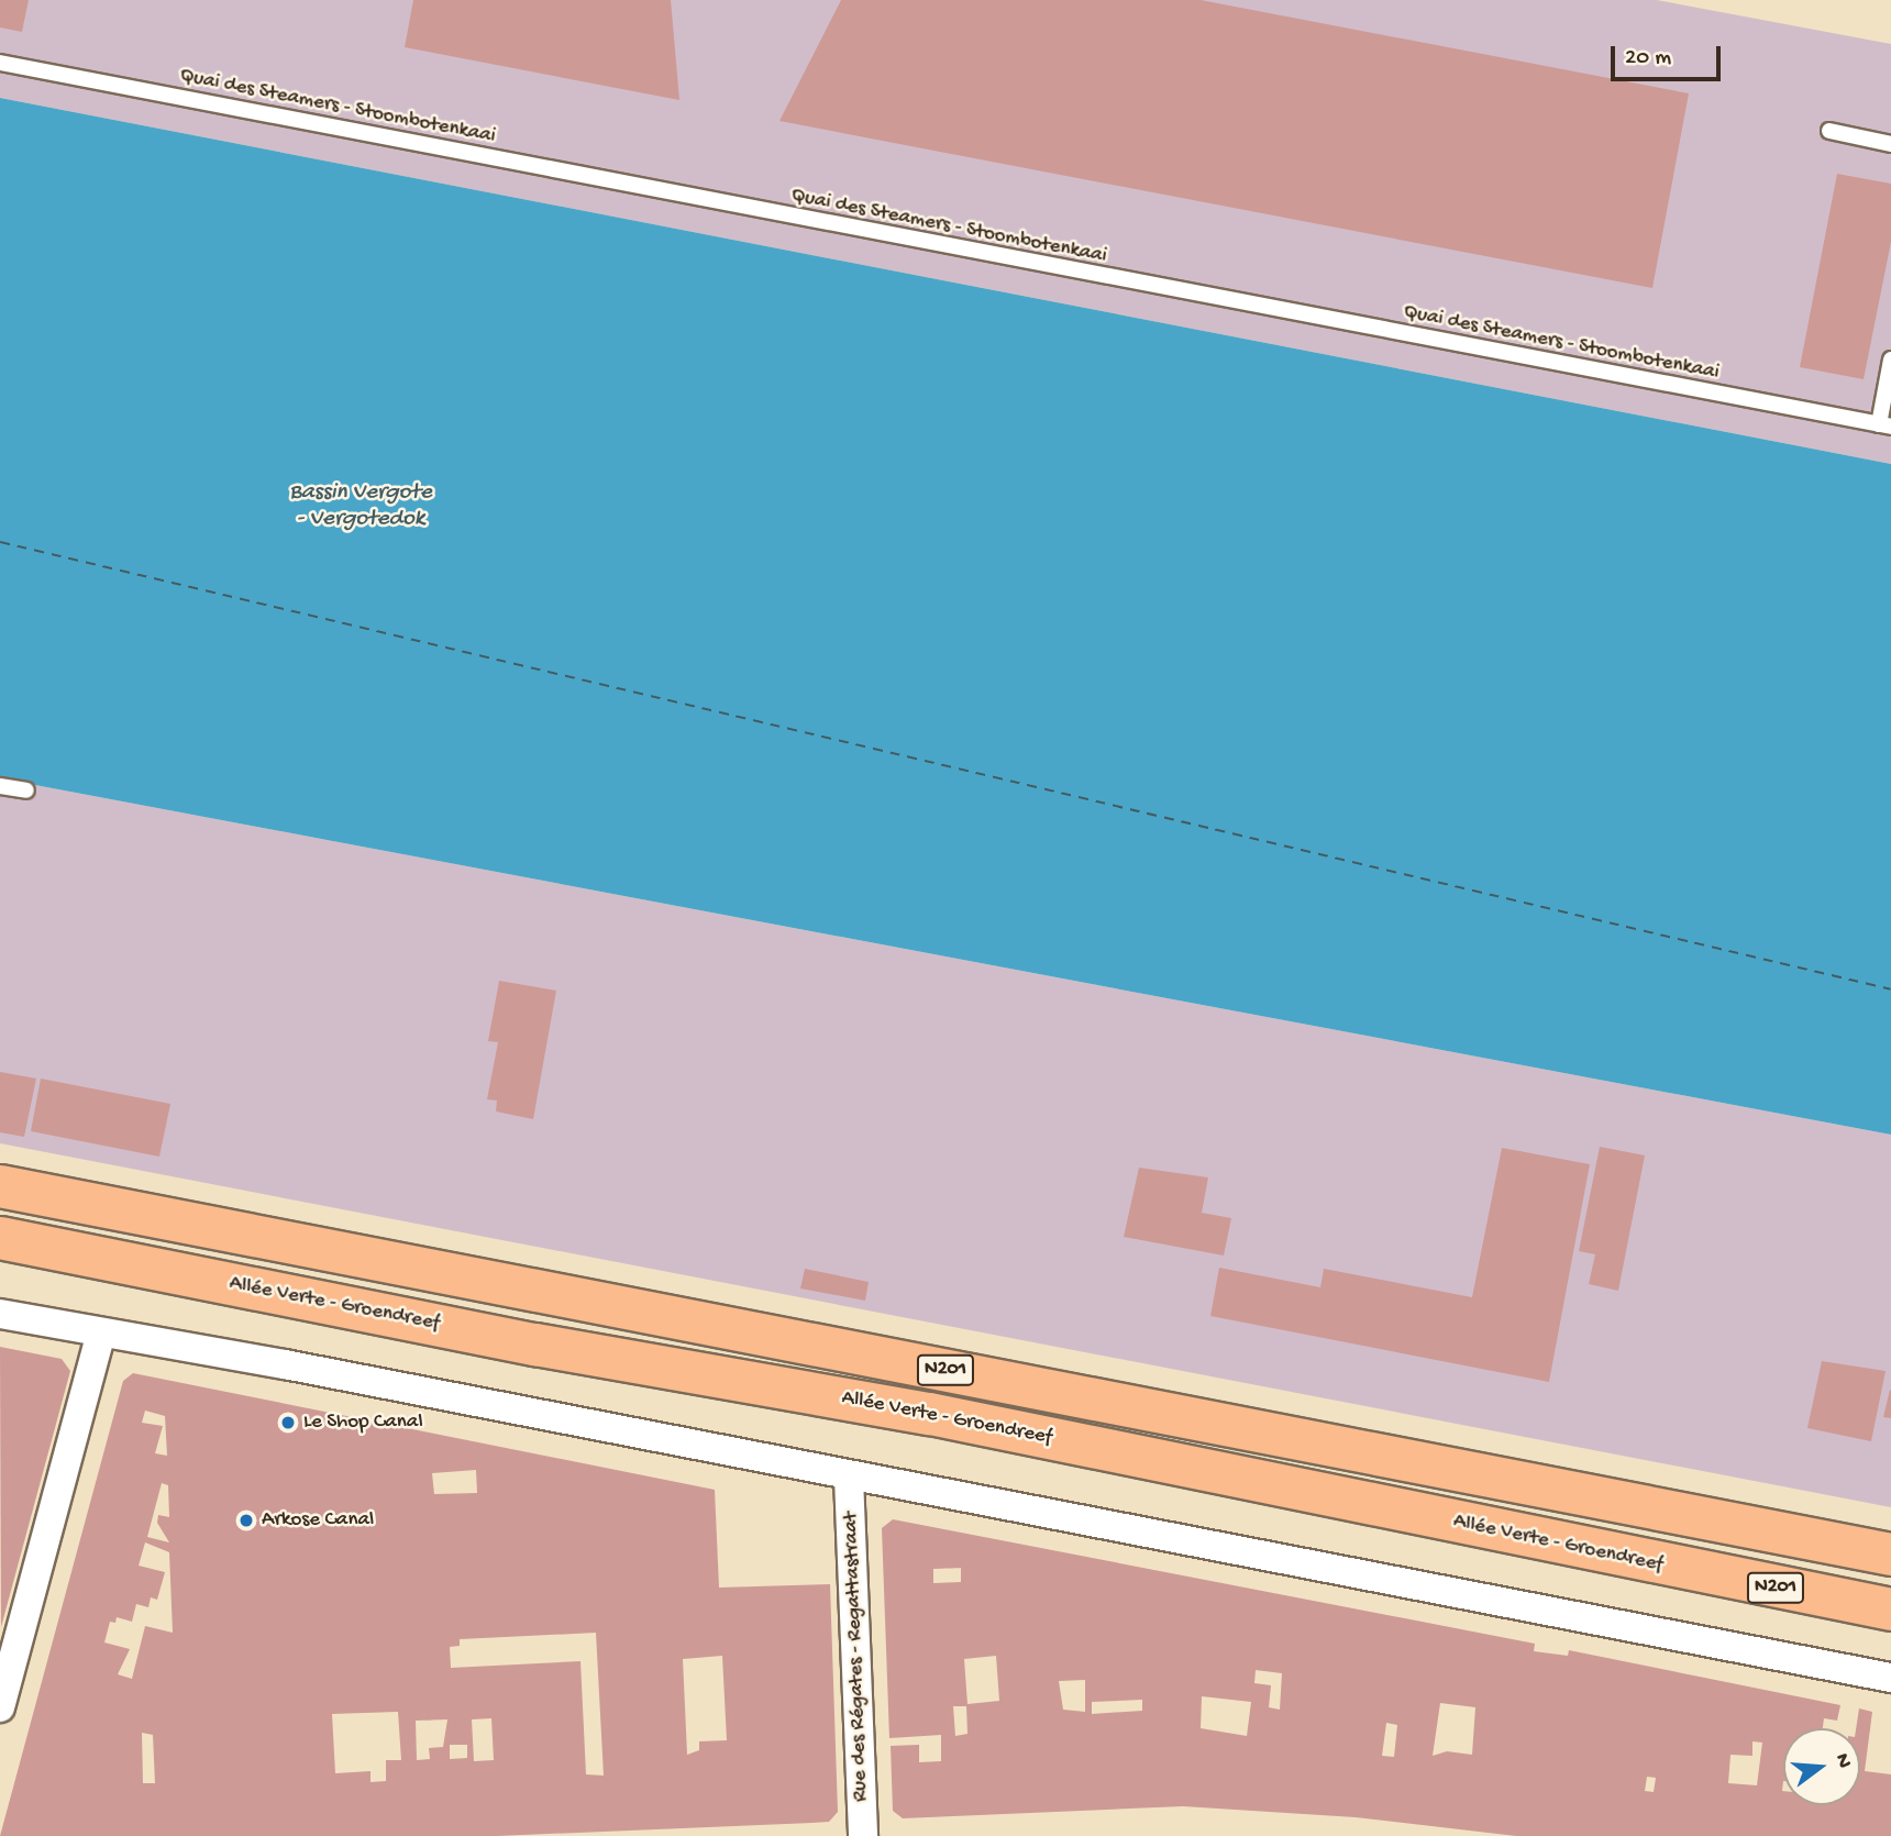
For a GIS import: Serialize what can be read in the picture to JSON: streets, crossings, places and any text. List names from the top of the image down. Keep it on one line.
{"streets":{"main road":["Allée Verte - Groendreef","N201"],"street":["Rue des Régates - Regattastraat"],"lane":["Quai des Steamers - Stoombotenkaai"]},"water":["Bassin Vergote - Vergotedok"],"places":["Le Shop Canal","Arkose Canal"],"scale_bar":"20 m","north":"right"}
